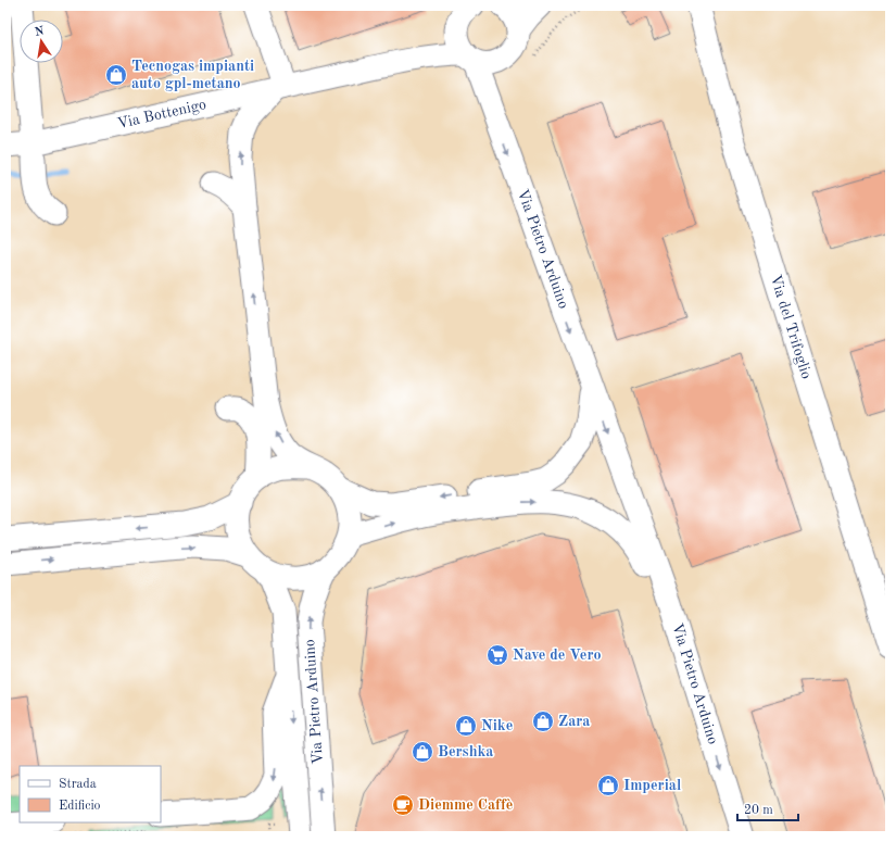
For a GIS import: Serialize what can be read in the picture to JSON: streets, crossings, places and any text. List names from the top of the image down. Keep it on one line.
{"streets":{"street":["Via Bottenigo","Via Pietro Arduino","Via del Trifoglio"]},"crossings":[["Via Bottenigo","Via Pietro Arduino"]],"places":{"shop":["Tecnogas impianti auto gpl-metano","Zara","Nike","Bershka","Imperial"],"supermarket":["Nave de Vero"],"cafe":["Diemme Caffè"]},"legend":["Strada","Edificio"],"scale_bar":"20 m","north":"top"}
